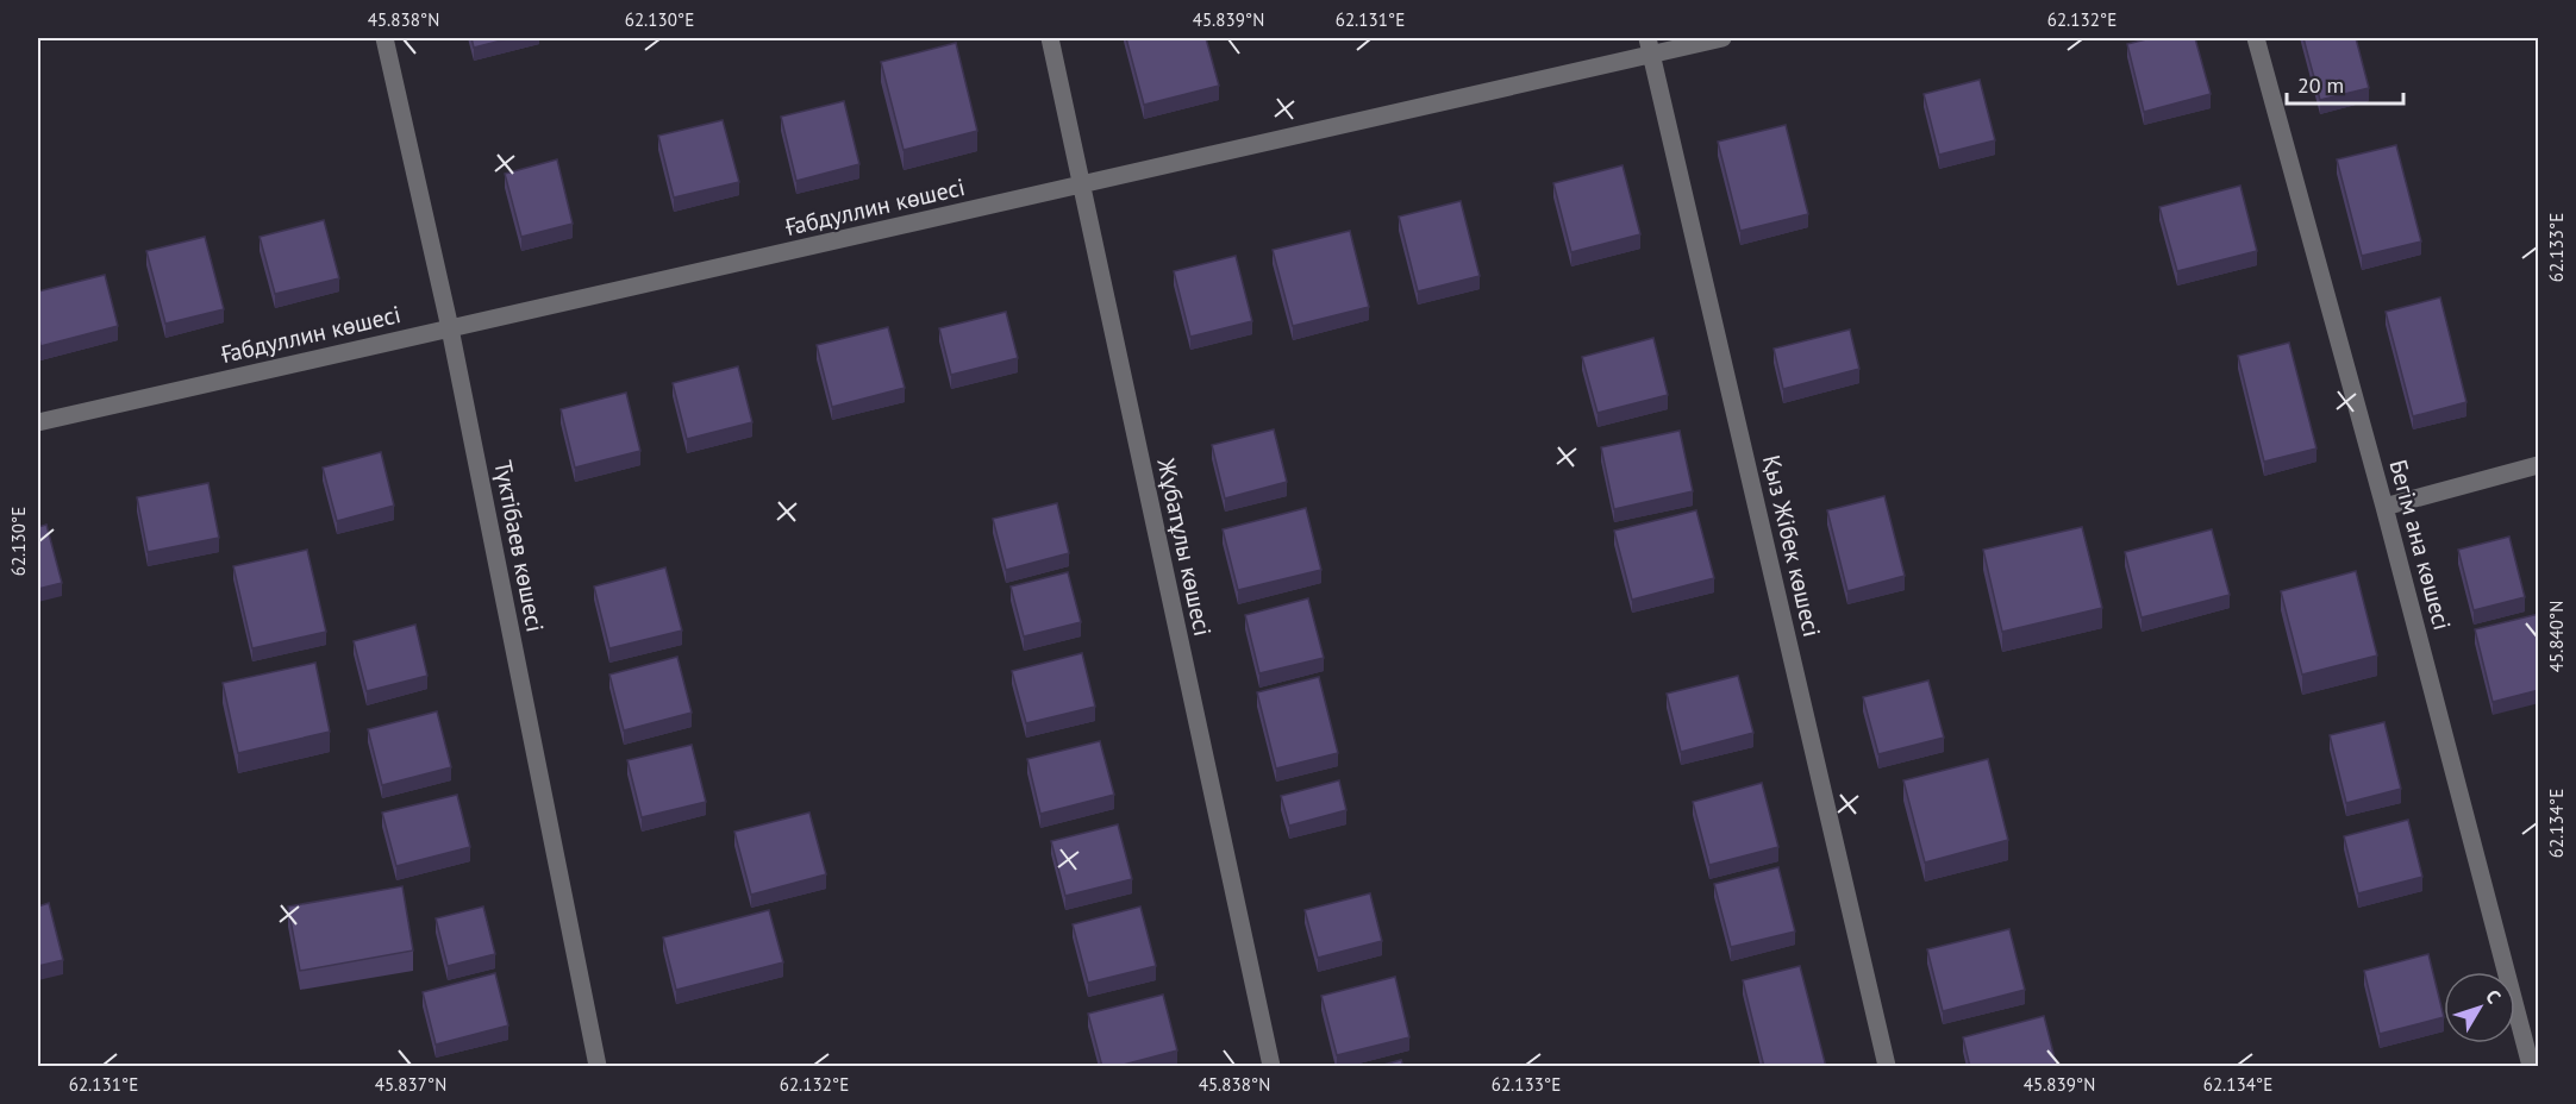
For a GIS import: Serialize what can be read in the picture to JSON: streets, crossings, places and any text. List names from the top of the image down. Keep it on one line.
{"streets":{"street":["Ғабдуллин көшесі","Бегім ана көшесі","Түктібаев көшесі","Қыз Жібек көшесі","Жұбатұлы көшесі"]},"crossings":[["Ғабдуллин көшесі","Түктібаев көшесі"],["Ғабдуллин көшесі","Қыз Жібек көшесі"],["Ғабдуллин көшесі","Жұбатұлы көшесі"]],"scale_bar":"20 m","north":"top right","coordinates":["45.838°N","62.130°E","45.839°N","62.131°E","62.132°E","62.133°E","45.840°N","62.134°E","45.837°N"]}
